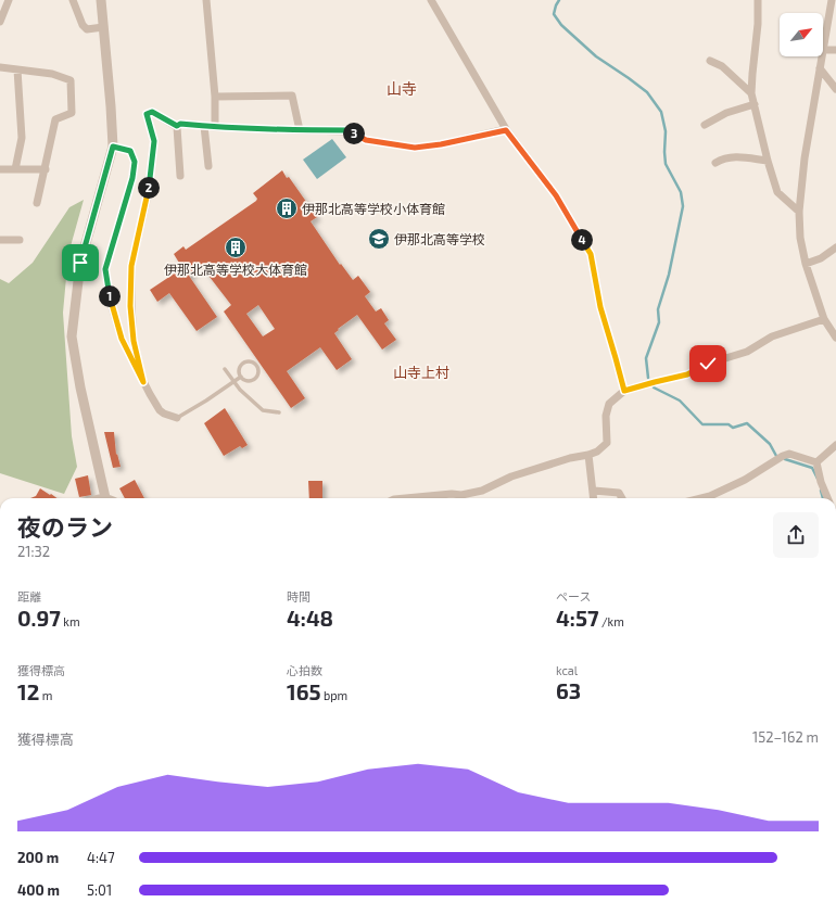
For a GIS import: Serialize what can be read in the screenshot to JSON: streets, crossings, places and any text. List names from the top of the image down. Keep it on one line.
{"districts":["山寺","山寺上村"],"places":{"building":["伊那北高等学校小体育館","伊那北高等学校大体育館"],"school or university":["伊那北高等学校"]},"north":"top right","page":{"pins":["3","2","4","1"],"heading":["夜のラン","21:32"],"stats":[["距離","0.97 km"],["時間","4:48"],["ペース","4:57 /km"],["獲得標高","12 m"],["心拍数","165 bpm"],["kcal","63"]],"chart":["獲得標高","152–162 m"],"list":[{"name":"200 m","note":"4:47"},{"name":"400 m","note":"5:01"}]}}
